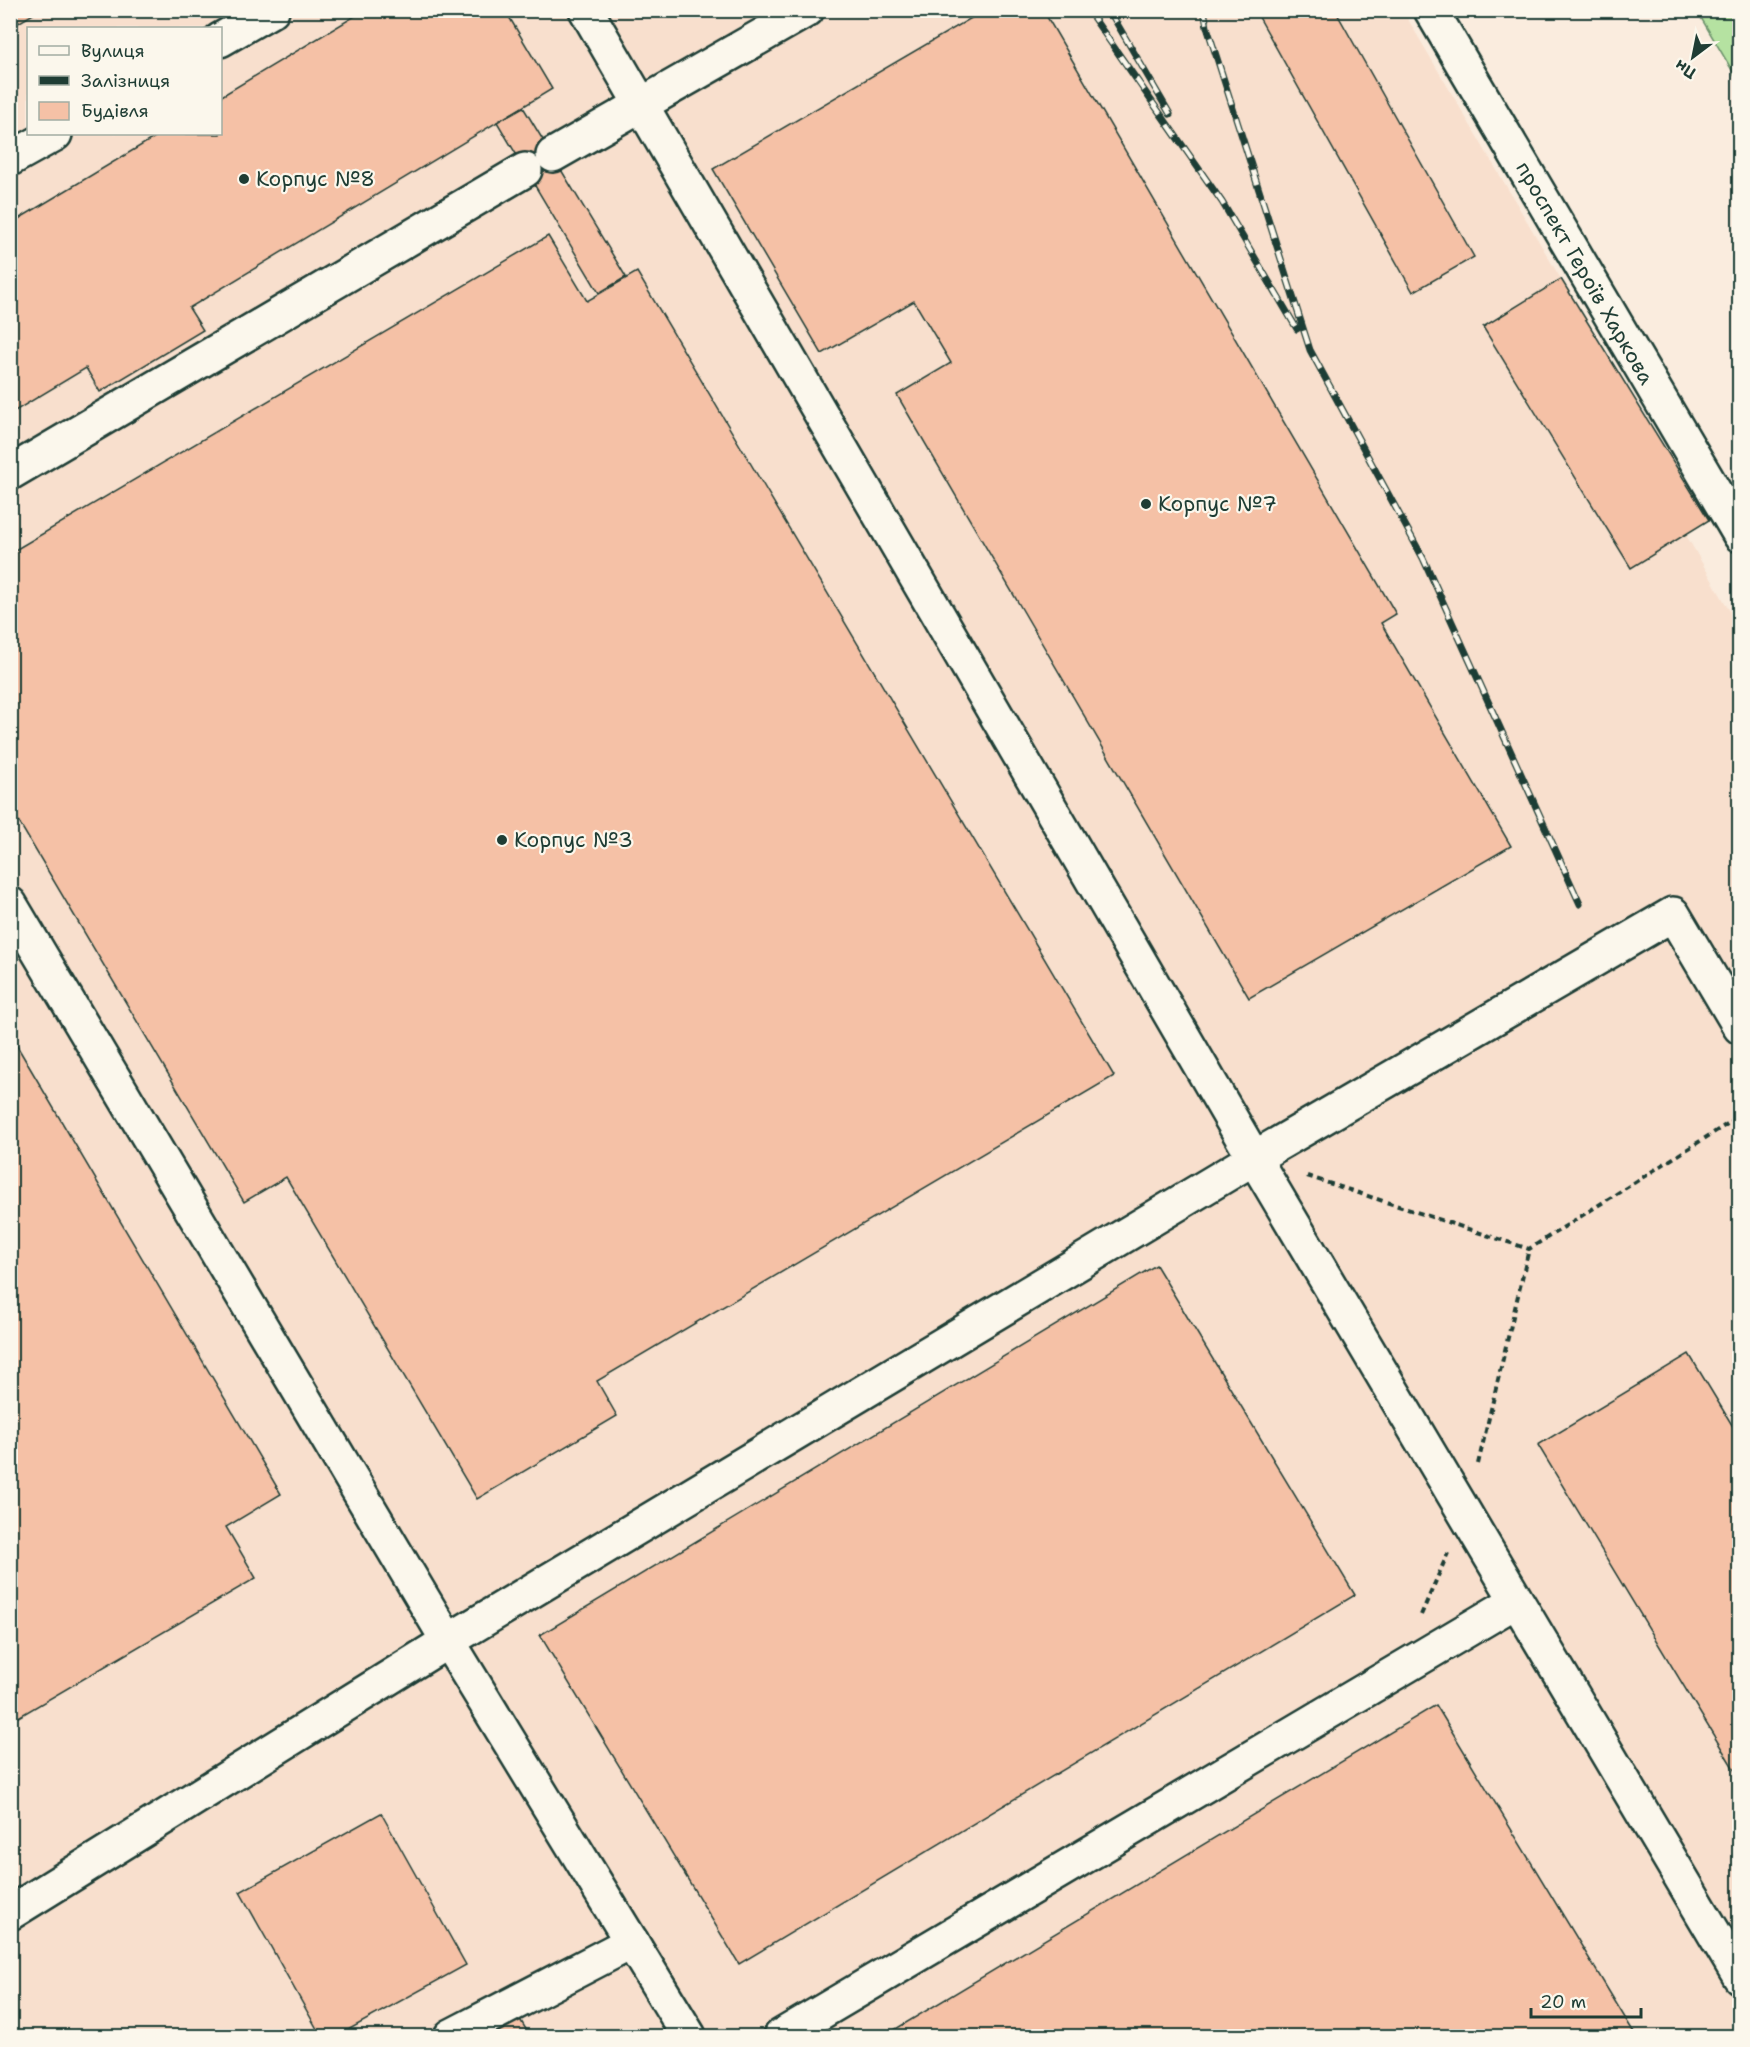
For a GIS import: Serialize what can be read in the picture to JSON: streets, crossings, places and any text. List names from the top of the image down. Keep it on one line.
{"streets":{"street":["проспект Героїв Харкова"]},"places":["Корпус №8","Корпус №7","Корпус №3"],"legend":["Вулиця","Залізниця","Будівля"],"scale_bar":"20 m","north":"bottom left"}
